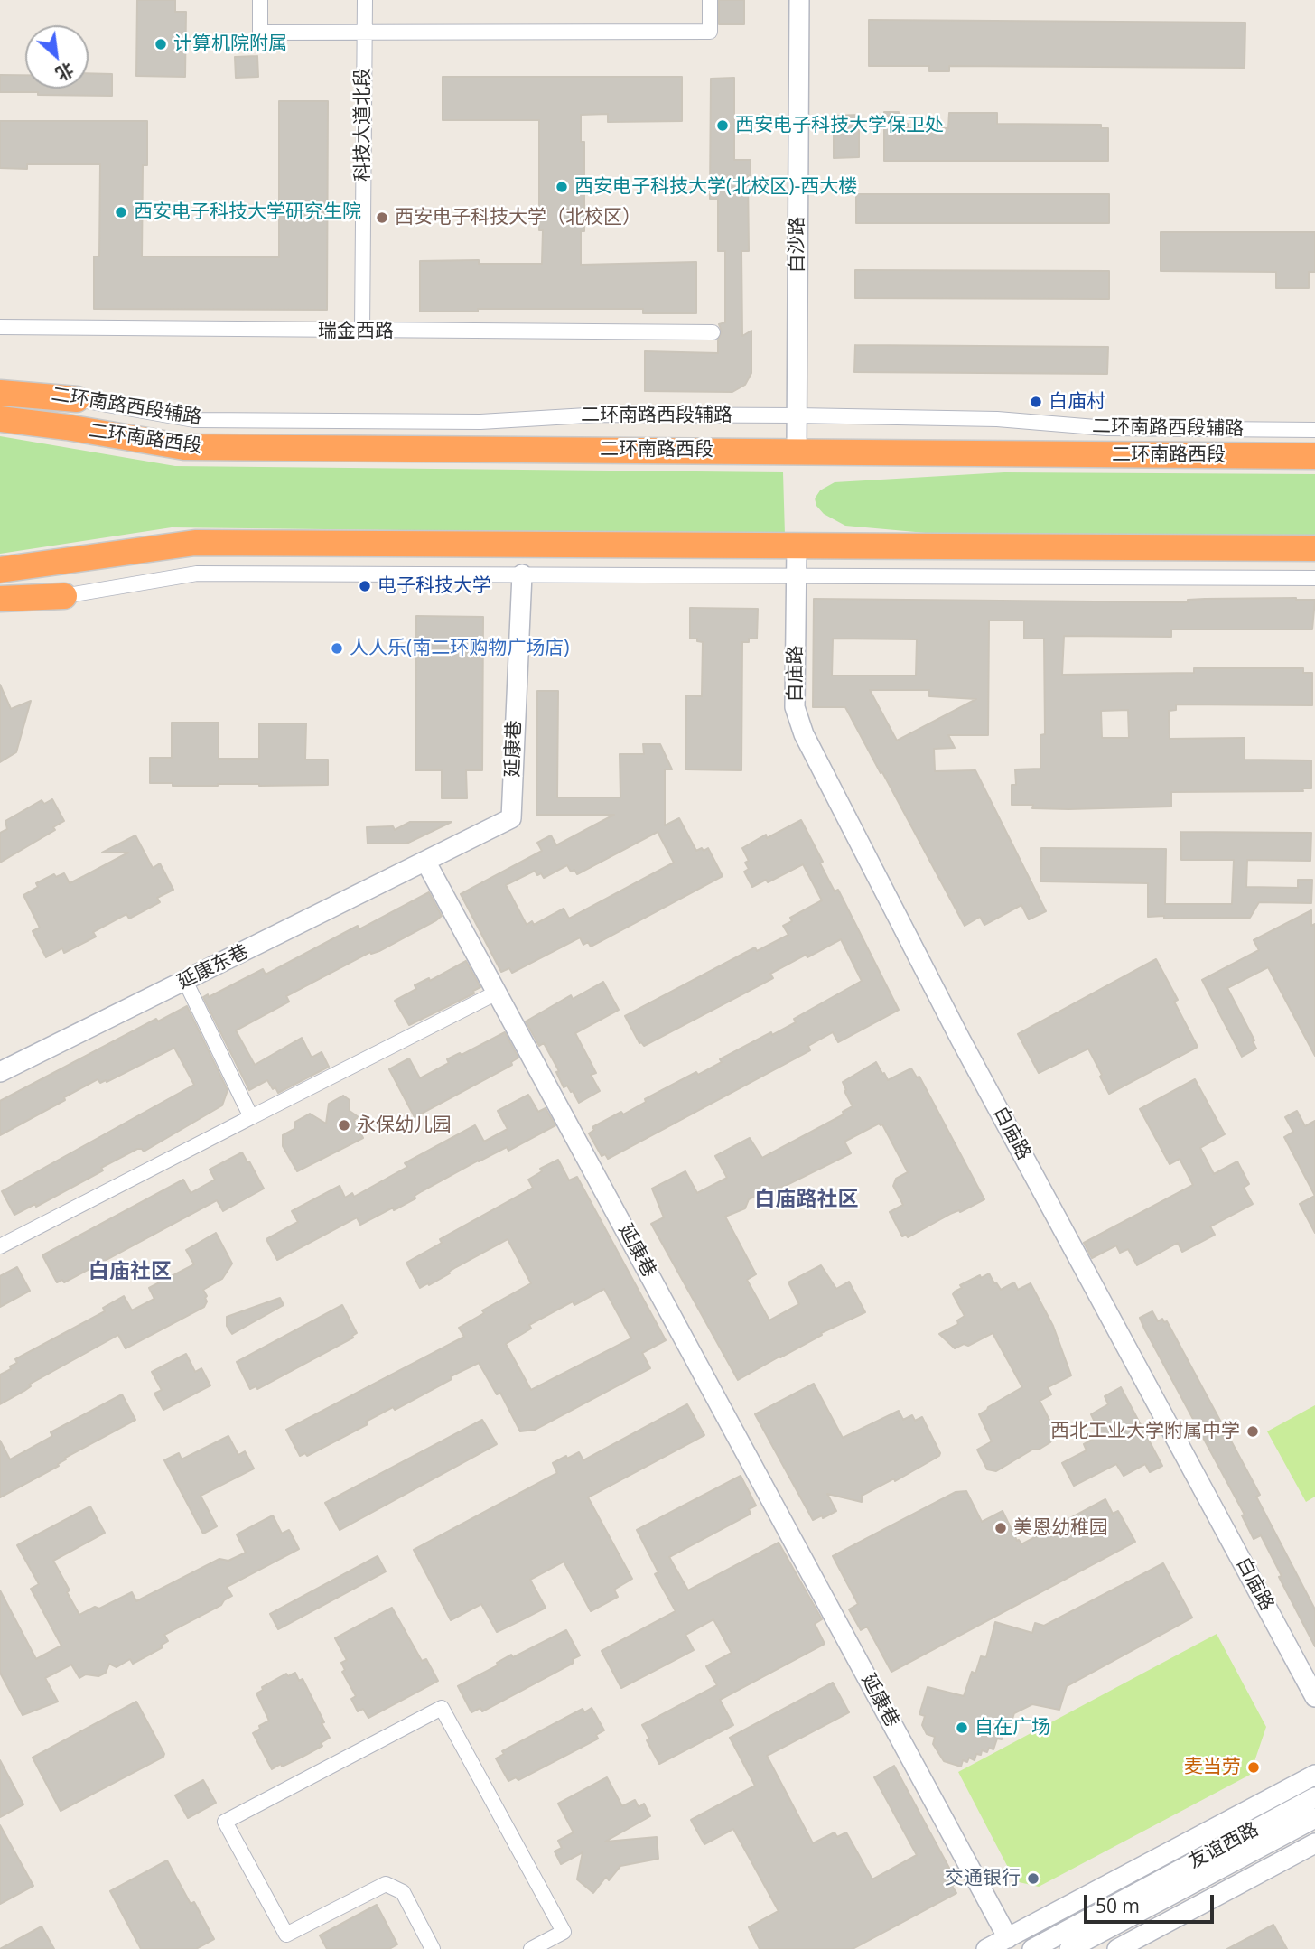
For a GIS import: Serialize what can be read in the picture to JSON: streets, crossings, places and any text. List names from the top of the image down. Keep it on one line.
{"streets":{"highway":["二环南路西段"],"street":["科技大道北段","白沙路","瑞金西路","二环南路西段辅路","白庙路","延康巷","延康东巷","友谊西路"]},"crossings":[["科技大道北段","瑞金西路"],["白沙路","二环南路西段辅路"],["白沙路","二环南路西段"],["延康巷","延康东巷"]],"districts":["白庙路社区","白庙社区"],"places":["计算机院附属","西安电子科技大学保卫处","西安电子科技大学(北校区)-西大楼","西安电子科技大学研究生院","西安电子科技大学（北校区）","白庙村","电子科技大学","人人乐(南二环购物广场店)","永保幼儿园","西北工业大学附属中学","美恩幼稚园","自在广场","麦当劳","交通银行"],"scale_bar":"50 m","north":"bottom right"}
